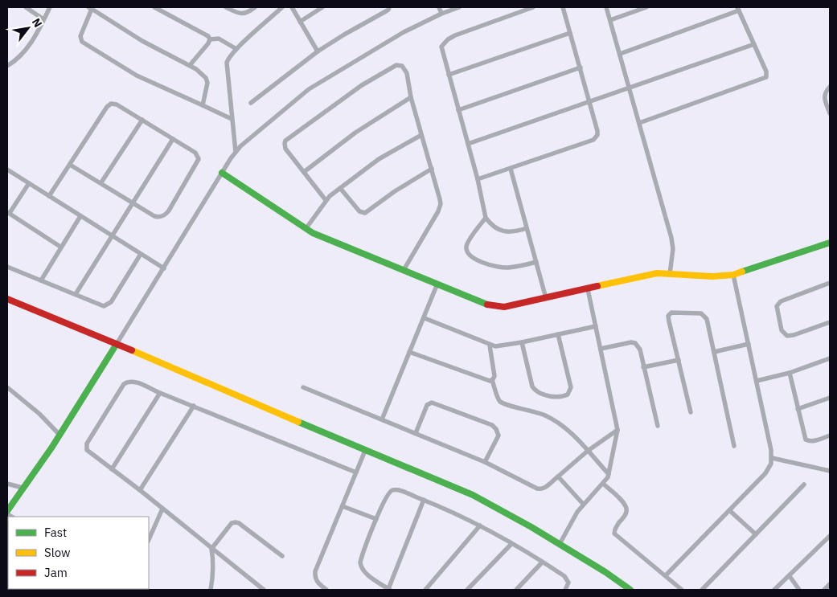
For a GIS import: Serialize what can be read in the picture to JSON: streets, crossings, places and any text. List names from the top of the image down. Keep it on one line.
{"legend":["Fast","Slow","Jam"],"north":"top right"}
